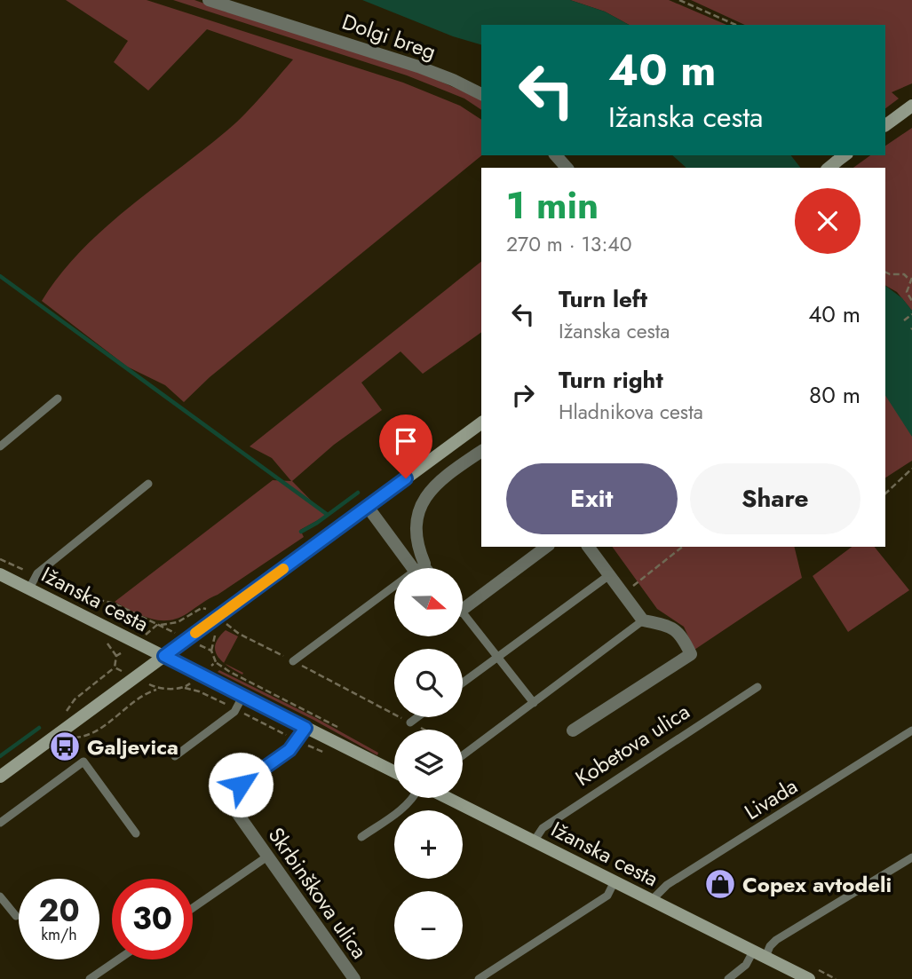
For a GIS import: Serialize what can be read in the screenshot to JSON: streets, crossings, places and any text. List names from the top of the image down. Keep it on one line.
{"streets":{"main road":["Ižanska cesta"],"street":["Dolgi breg","Kobetova ulica","Skrbinškova ulica"],"lane":["Livada"]},"crossings":[["Ižanska cesta","Kobetova ulica"],["Ižanska cesta","Livada"],["Ižanska cesta","Skrbinškova ulica"]],"places":{"bus stop":["Galjevica"],"shop":["Copex avtodeli"]},"north":"right","page":{"turn":["40 m","Ižanska cesta"],"heading":["1 min","270 m · 13:40"],"list":[{"name":"Turn left","note":"Ižanska cesta","value":"40 m"},{"name":"Turn right","note":"Hladnikova cesta","value":"80 m"}],"buttons":["Exit","Share"],"map_buttons":["+","−"],"speed":"20 km/h","limit":"30"}}
